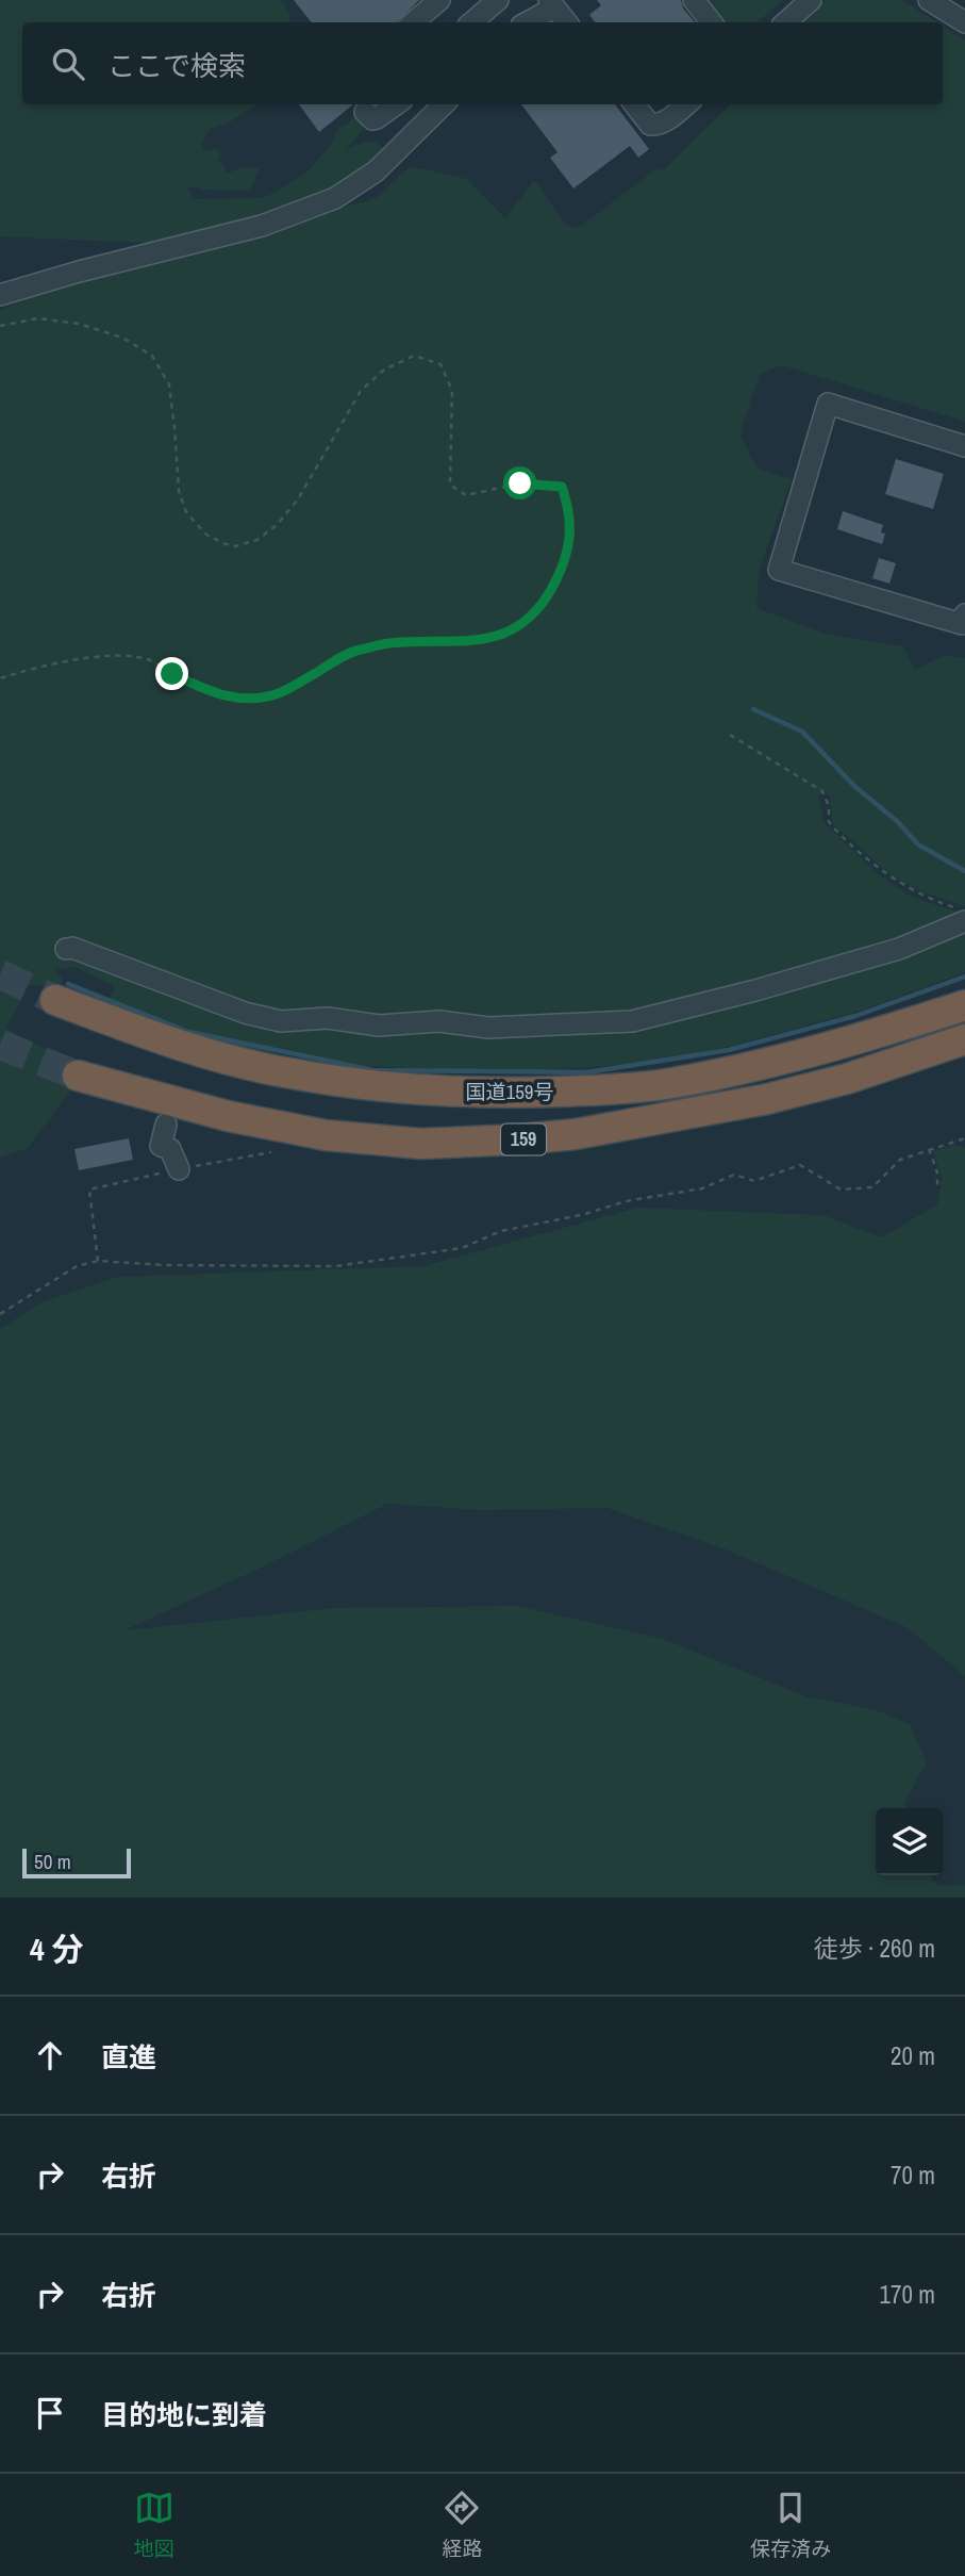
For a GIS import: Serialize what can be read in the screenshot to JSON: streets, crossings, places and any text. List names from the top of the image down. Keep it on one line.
{"streets":{"highway":["国道159号","159"]},"scale_bar":"50 m","page":{"search":"ここで検索","scale":"50 m","heading":["4 分","徒歩 · 260 m"],"list":[["直進","20 m"],["右折","70 m"],["右折","170 m"],"目的地に到着"],"nav":["地図","経路","保存済み"]}}
